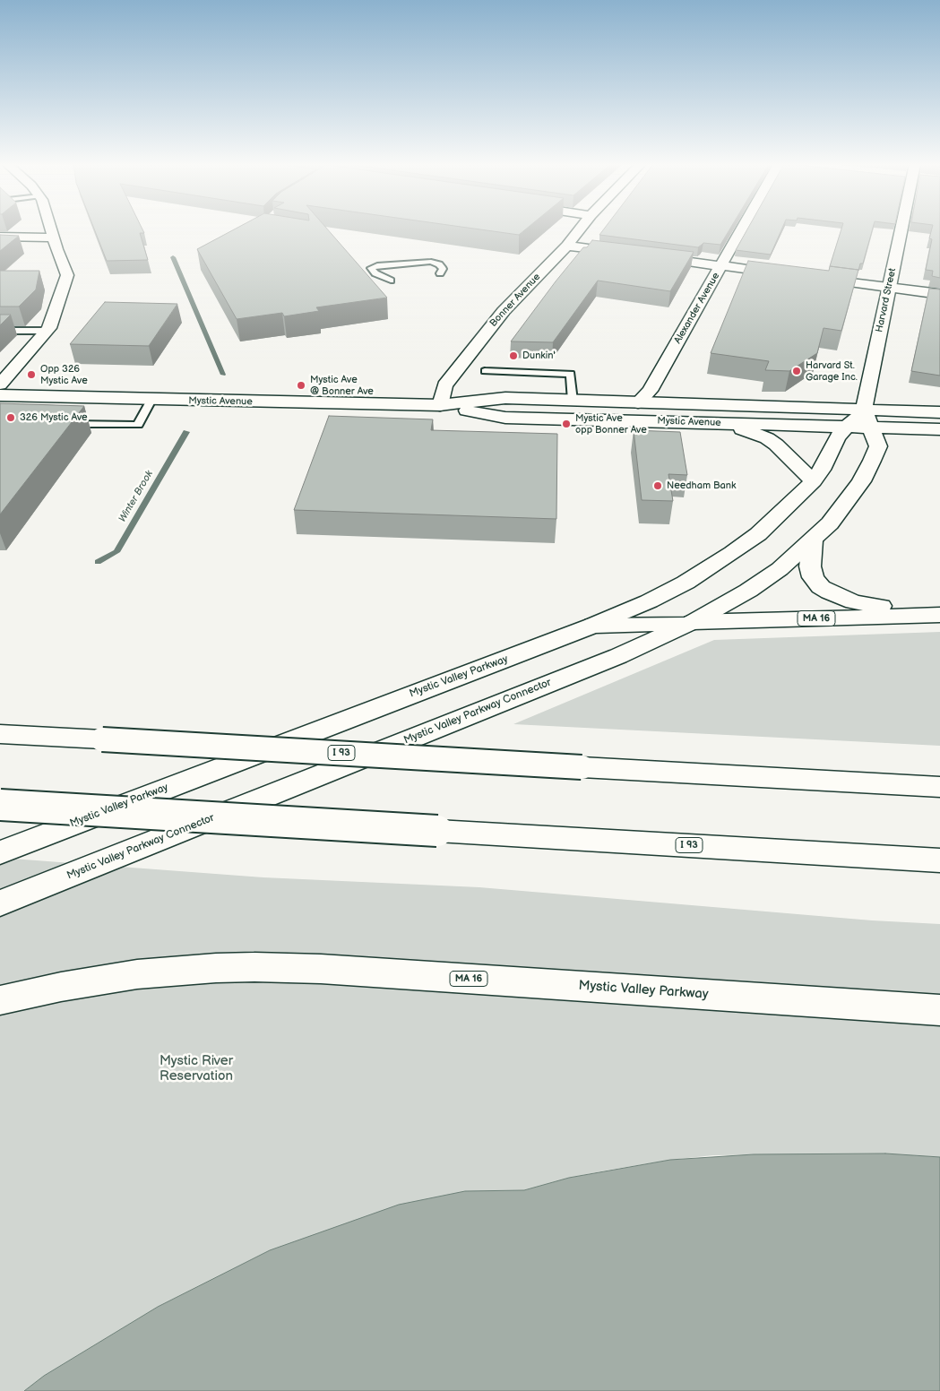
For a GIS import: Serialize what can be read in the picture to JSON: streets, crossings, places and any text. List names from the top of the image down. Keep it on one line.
{"streets":{"main road":["Bonner Avenue","Harvard Street","Alexander Avenue","Mystic Avenue","MA 16","Mystic Valley Parkway","Mystic Valley Parkway Connector","I 93"]},"crossings":[["Bonner Avenue","Mystic Avenue"],["Harvard Street","Mystic Avenue"],["Harvard Street","Mystic Valley Parkway Connector"],["Alexander Avenue","Mystic Avenue"],["Mystic Avenue","Mystic Valley Parkway Connector"],["Mystic Valley Parkway","Mystic Valley Parkway Connector"]],"water":["Winter Brook"],"parks":["Mystic River Reservation"],"places":["Dunkin'","Harvard St. Garage Inc.","Opp 326 Mystic Ave","Mystic Ave @ Bonner Ave","326 Mystic Ave","Mystic Ave opp Bonner Ave","Needham Bank"]}
